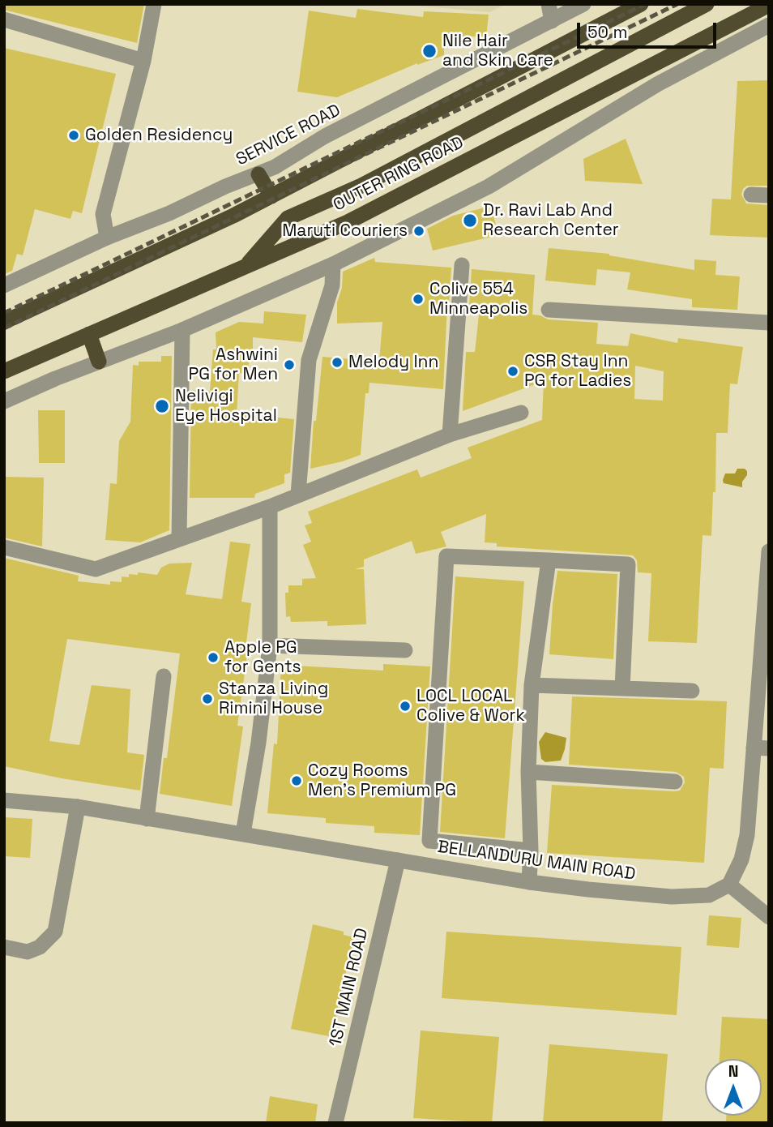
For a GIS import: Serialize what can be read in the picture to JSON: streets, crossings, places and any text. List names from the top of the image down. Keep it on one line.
{"streets":{"highway":["OUTER RING ROAD"],"street":["SERVICE ROAD","BELLANDURU MAIN ROAD","1ST MAIN ROAD"]},"crossings":[["BELLANDURU MAIN ROAD","1ST MAIN ROAD"]],"places":["Nile Hair and Skin Care","Golden Residency","Dr. Ravi Lab And Research Center","Maruti Couriers","Colive 554 Minneapolis","Melody Inn","Ashwini PG for Men","CSR Stay Inn PG for Ladies","Nelivigi Eye Hospital","Apple PG for Gents","Stanza Living Rimini House","LOCL LOCAL Colive & Work","Cozy Rooms Men's Premium PG"],"scale_bar":"50 m","north":"top"}
